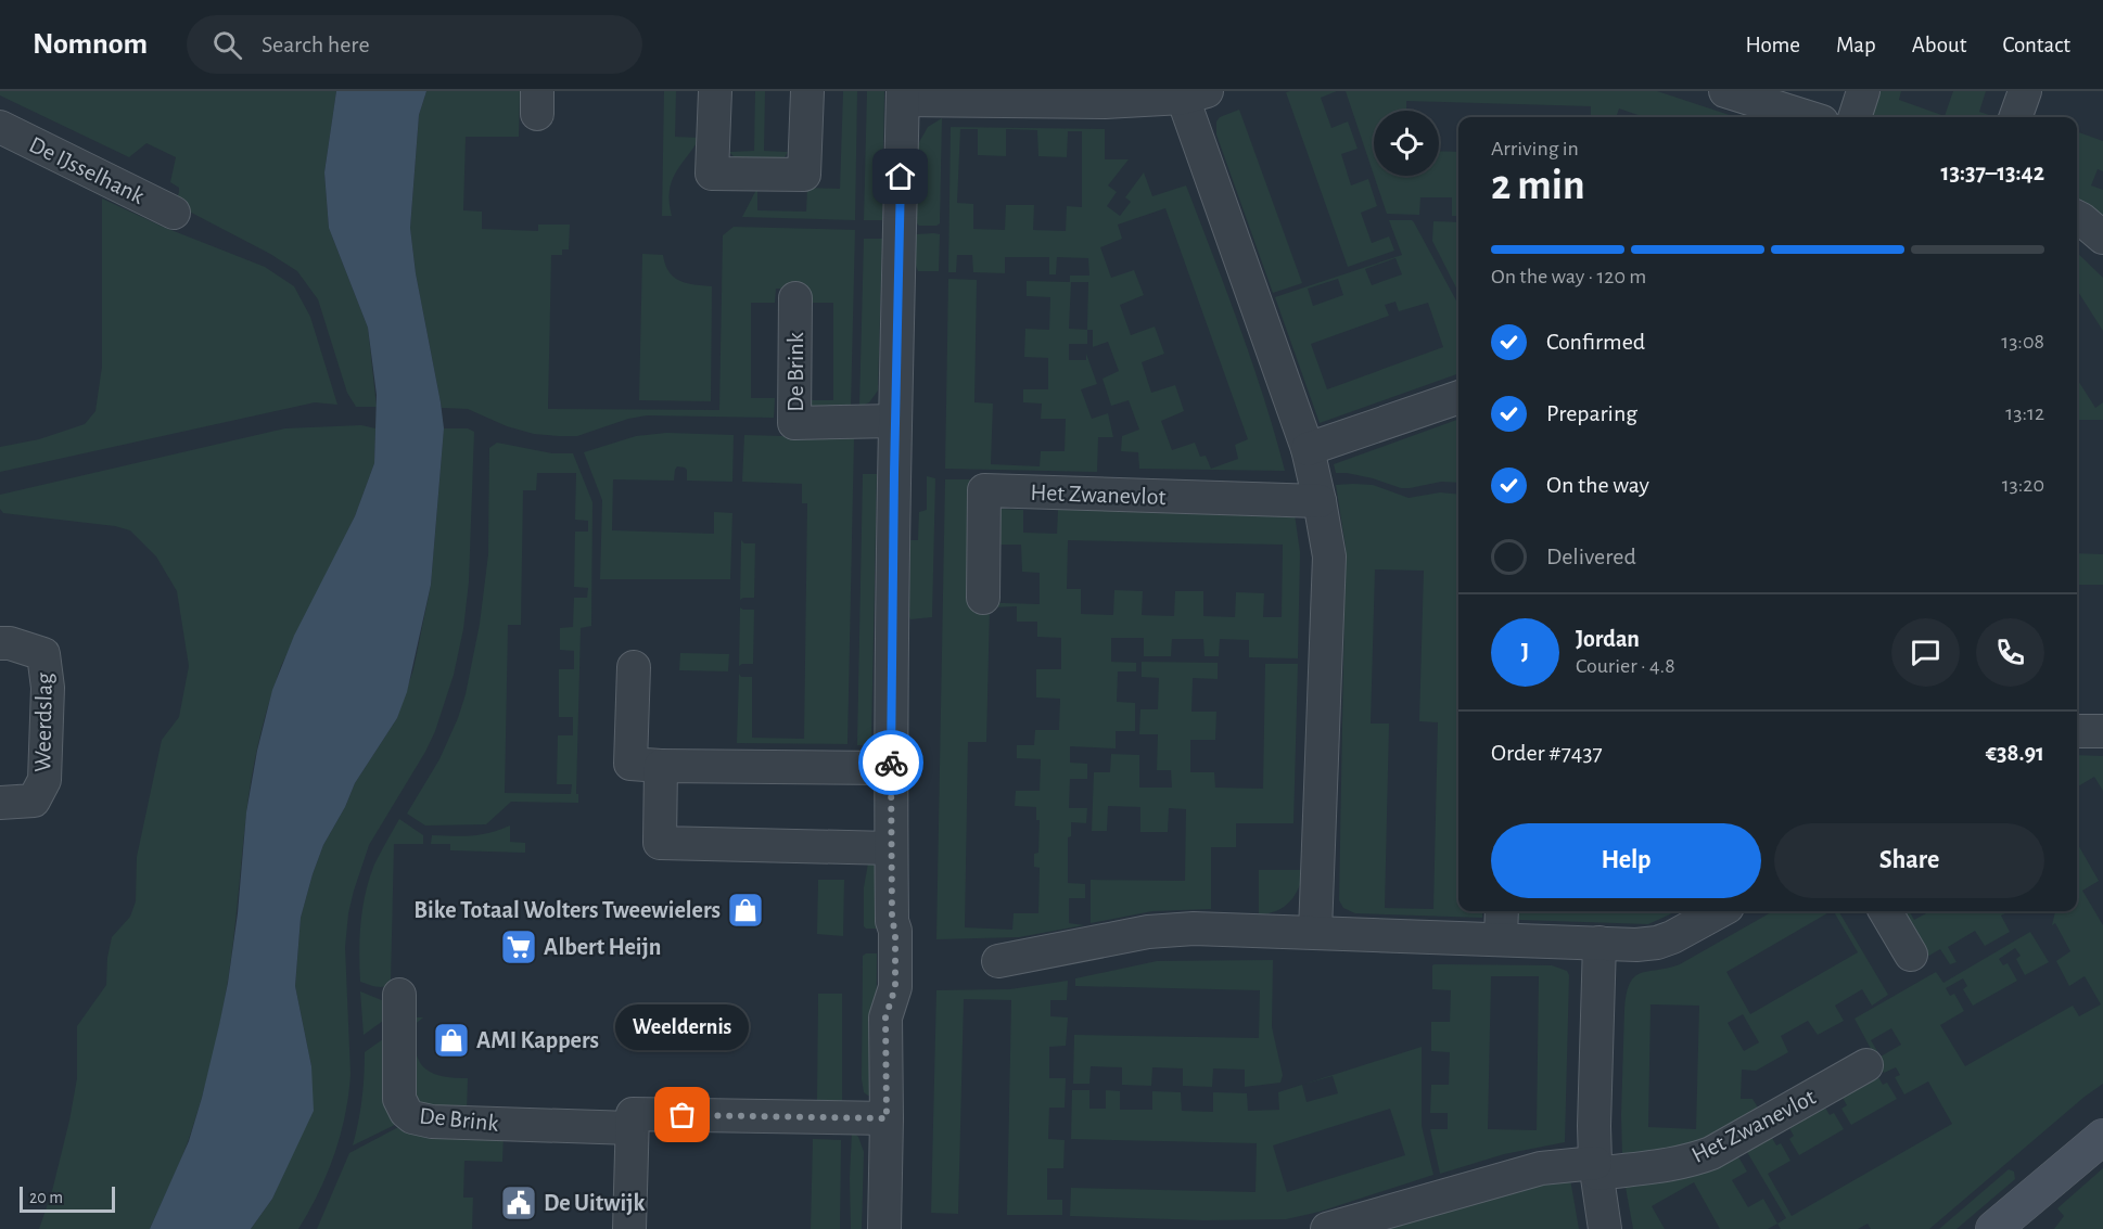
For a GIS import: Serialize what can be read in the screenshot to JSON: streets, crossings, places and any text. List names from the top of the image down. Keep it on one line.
{"streets":{"street":["De IJsselhank","De Brink","Het Zwanevlot","Weerdslag"]},"places":{"shop":["Bike Totaal Wolters Tweewielers","AMI Kappers"],"supermarket":["Albert Heijn"],"other":["Weeldernis"],"public building":["De Uitwijk"]},"scale_bar":"20 m","page":{"header":"Nomnom","search":"Search here","nav":["Home","Map","About","Contact"],"heading":["2 min","Arriving in","13:37–13:42"],"panel":["Jordan","Courier · 4.8","Order #7437","€38.91"],"bar":"On the way · 120 m","list":[["Confirmed","13:08"],["Preparing","13:12"],["On the way","13:20"],"Delivered"],"round":"J","buttons":["Help","Share"],"bubble":"Weeldernis","scale":"20 m"}}
